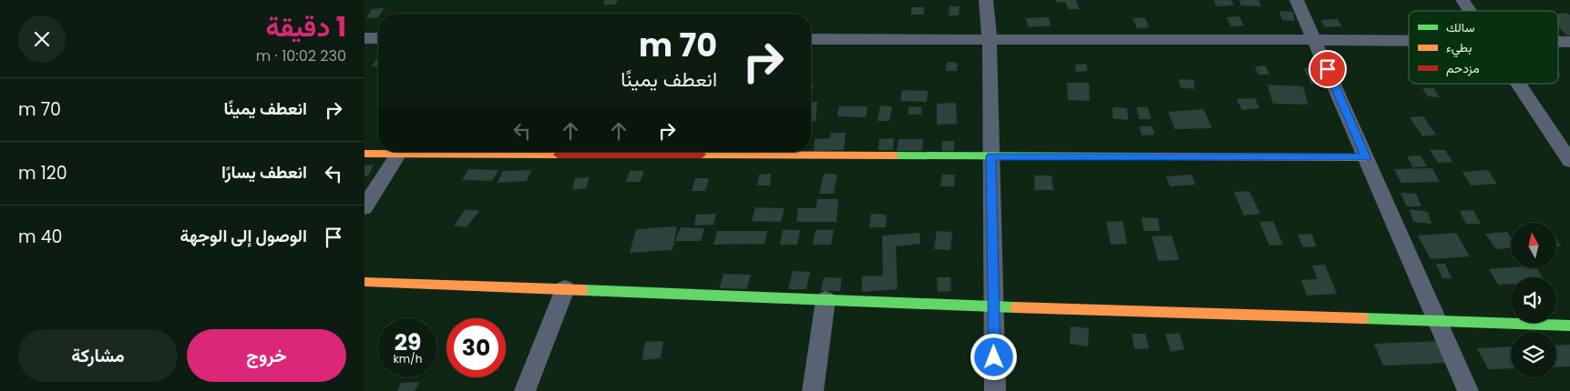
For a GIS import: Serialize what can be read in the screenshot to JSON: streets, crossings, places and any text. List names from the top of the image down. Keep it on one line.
{"legend":["سالك","بطيء","مزدحم"],"north":"top","page":{"heading":["1 دقيقة","230 m · 10:02"],"turn":["70 m","انعطف يمينًا"],"list":[{"name":"انعطف يمينًا","value":"70 m"},{"name":"انعطف يسارًا","value":"120 m"},{"name":"الوصول إلى الوجهة","value":"40 m"}],"speed":"29 km/h","limit":"30","buttons":["خروج","مشاركة"]}}
